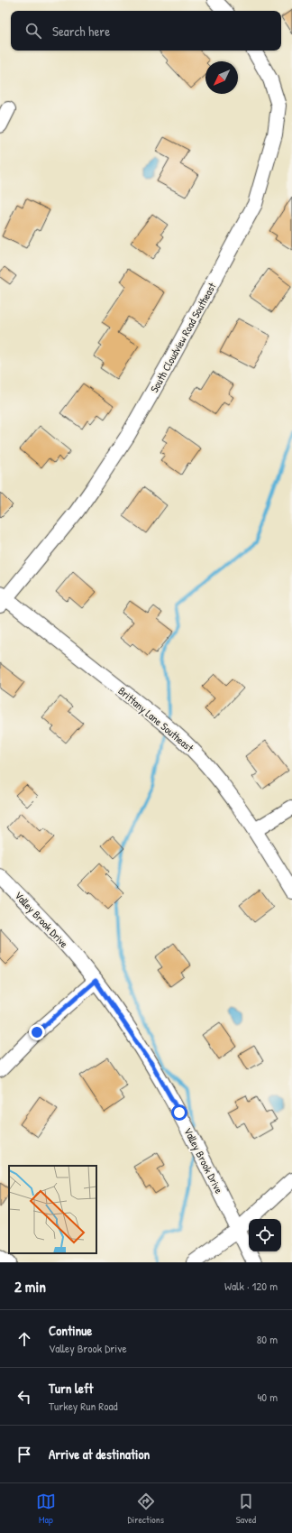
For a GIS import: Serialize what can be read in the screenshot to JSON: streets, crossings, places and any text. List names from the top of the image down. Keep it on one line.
{"streets":{"street":["South Cloudview Road Southeast","Brittany Lane Southeast","Valley Brook Drive"]},"crossings":[["South Cloudview Road Southeast","Brittany Lane Southeast"]],"north":"bottom left","page":{"search":"Search here","heading":["2 min","Walk · 120 m"],"list":[["Continue","Valley Brook Drive","80 m"],["Turn left","Turkey Run Road","40 m"],"Arrive at destination"],"nav":["Map","Directions","Saved"]}}
